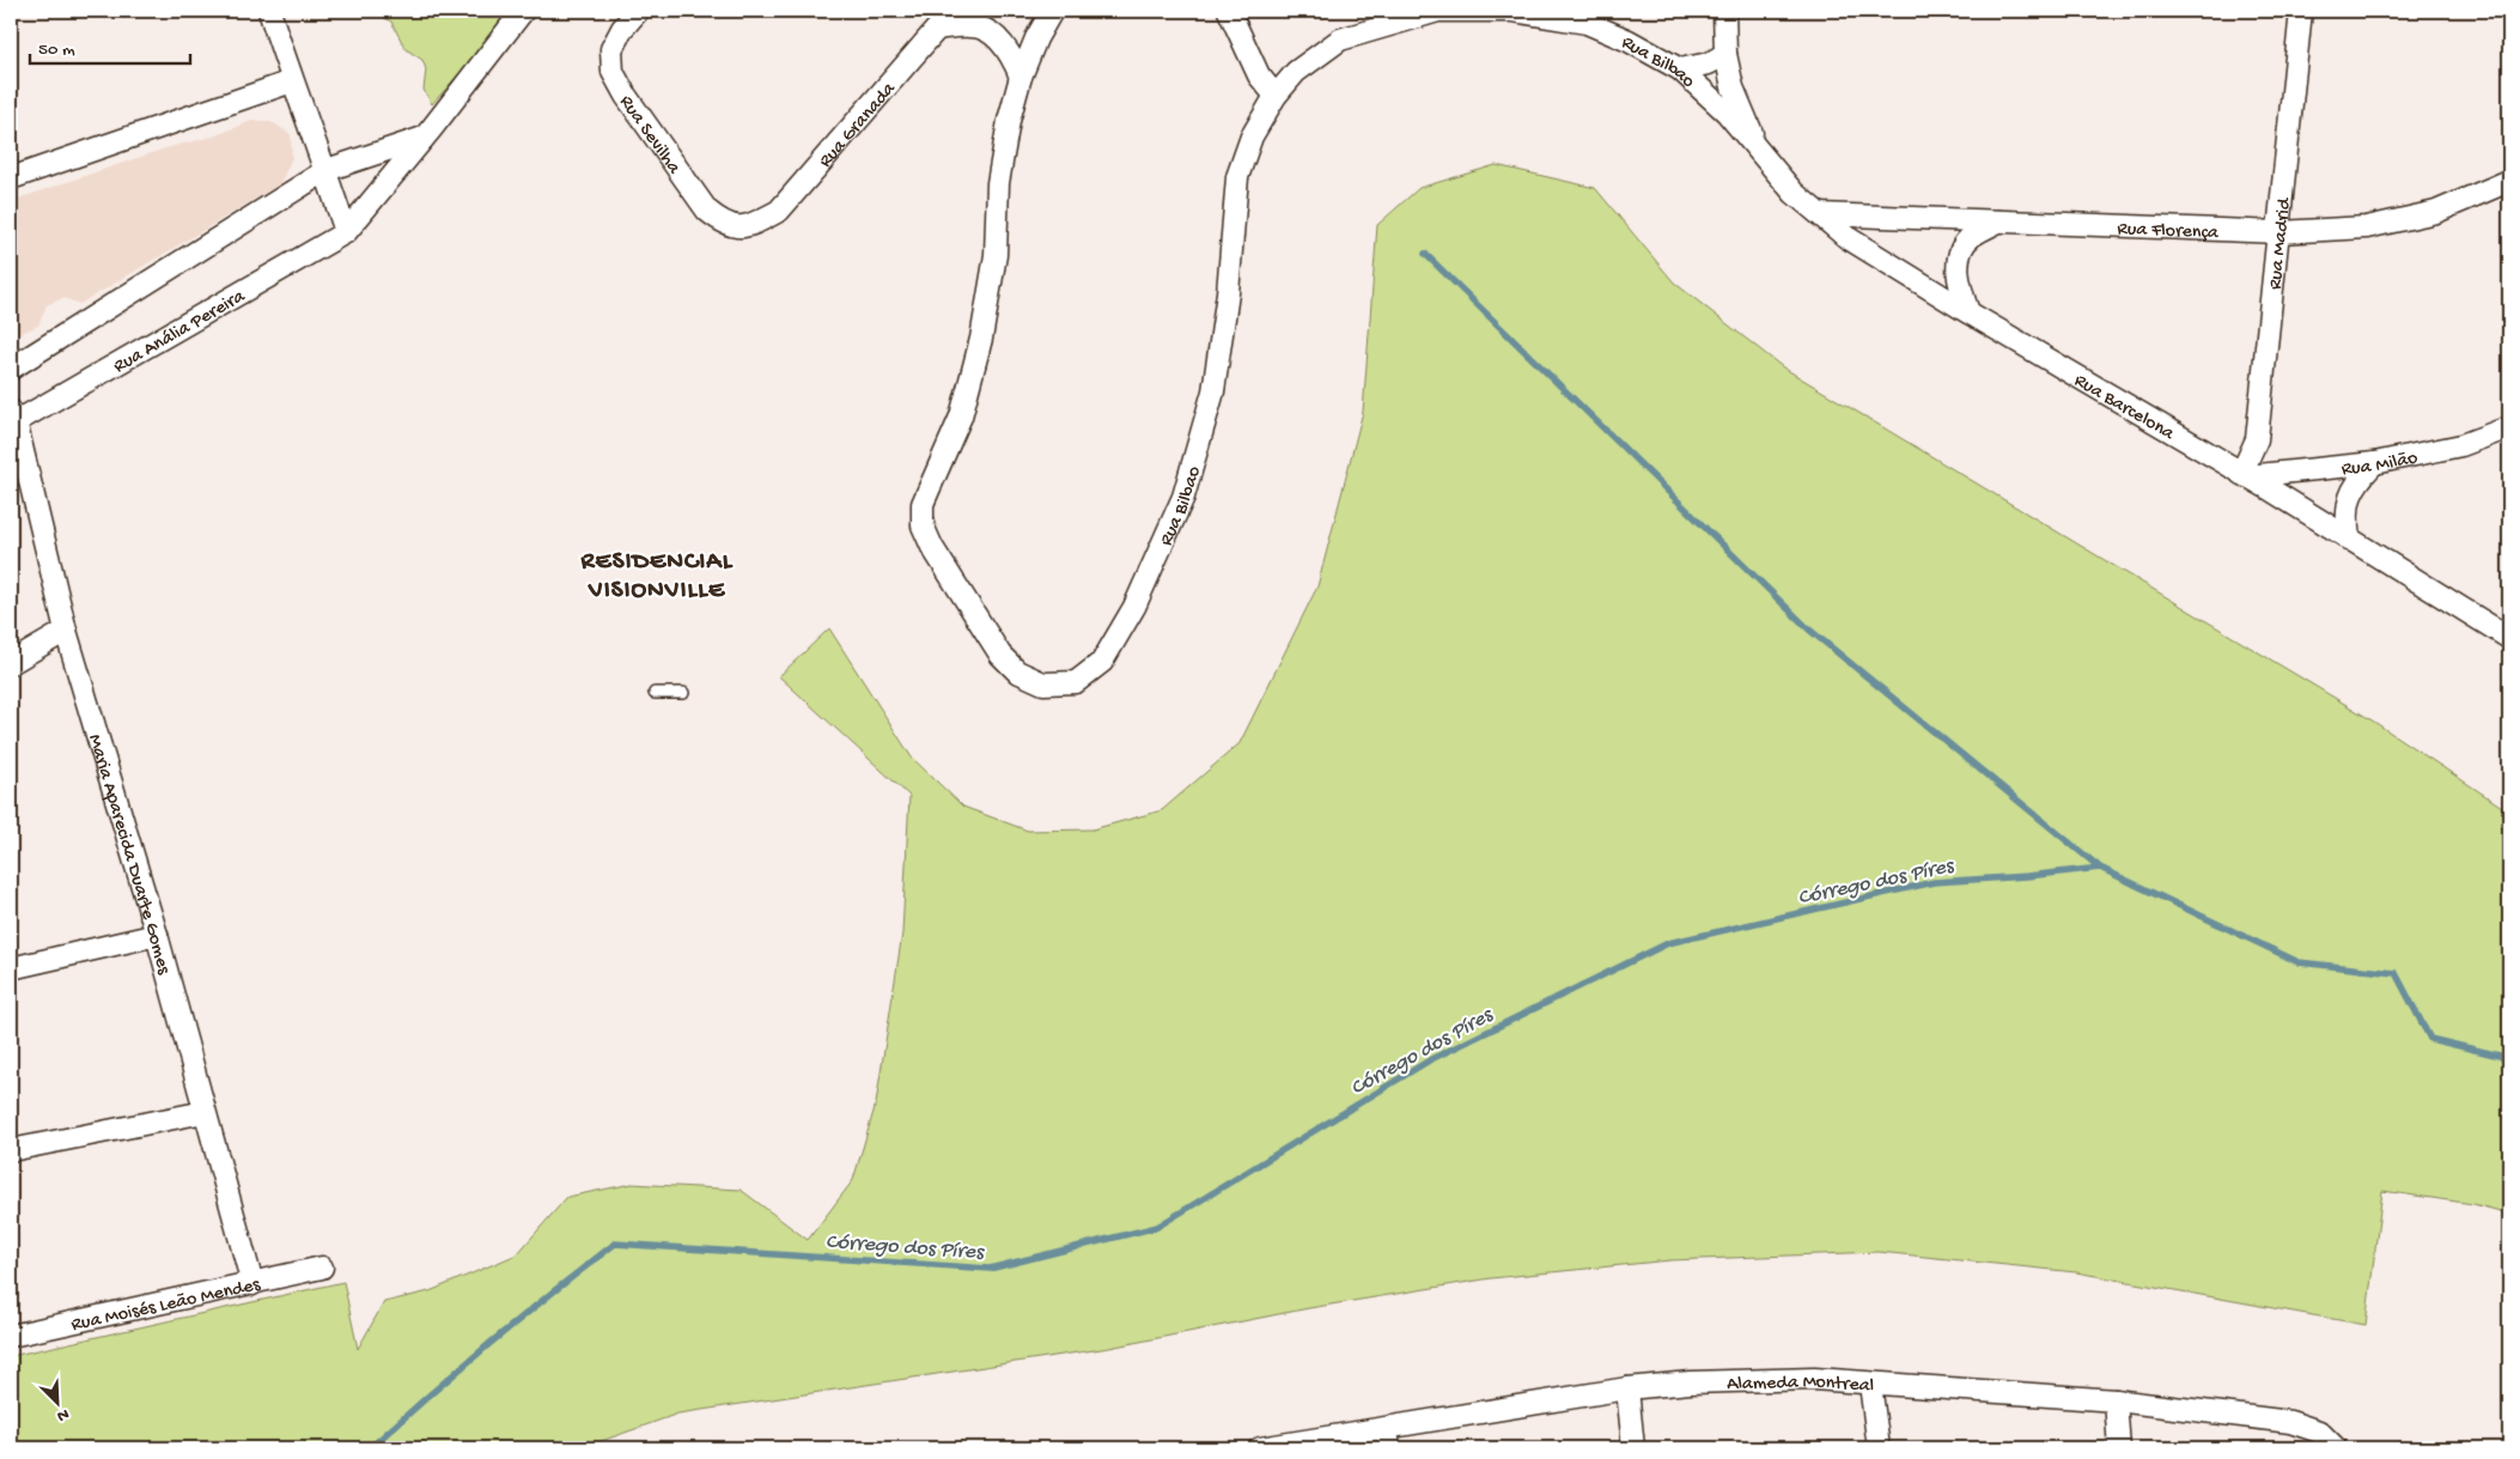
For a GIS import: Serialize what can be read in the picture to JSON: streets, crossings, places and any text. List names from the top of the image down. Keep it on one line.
{"streets":{"street":["Rua Bilbao","Rua Granada","Rua Sevilha","Rua Florença","Rua Madrid","Rua Anália Pereira","Rua Barcelona","Rua Milão","Maria Aparecida Duarte Gomes","Rua Moisés Leão Mendes","Alameda Montreal"]},"crossings":[["Rua Bilbao","Rua Barcelona"],["Rua Granada","Rua Sevilha"],["Rua Florença","Rua Madrid"],["Rua Florença","Rua Barcelona"],["Rua Madrid","Rua Barcelona"],["Rua Madrid","Rua Milão"],["Rua Anália Pereira","Maria Aparecida Duarte Gomes"],["Rua Barcelona","Rua Milão"],["Maria Aparecida Duarte Gomes","Rua Moisés Leão Mendes"]],"districts":["RESIDENCIAL VISIONVILLE"],"water":["Córrego dos Píres"],"scale_bar":"50 m","north":"bottom right"}
